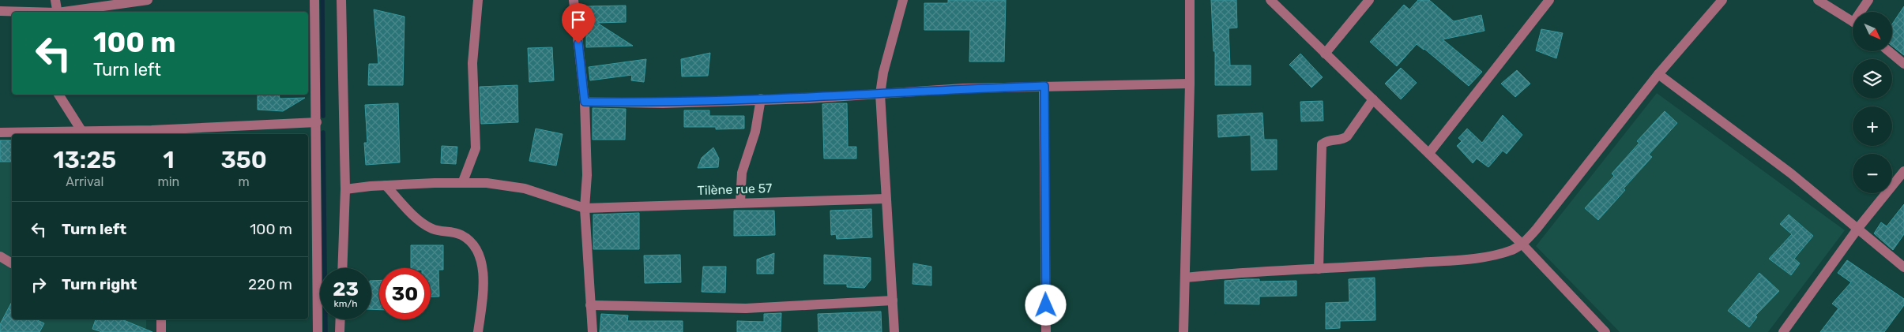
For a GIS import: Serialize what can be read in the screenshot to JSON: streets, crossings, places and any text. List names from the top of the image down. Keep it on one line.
{"streets":{"street":["Tilène rue 57"]},"north":"bottom right","page":{"map_buttons":["+","−"],"turn":["100 m","Turn left"],"eta":["13:25","Arrival","1","min","350","m"],"list":[{"name":"Turn left","value":"100 m"},{"name":"Turn right","value":"220 m"}],"speed":"23 km/h","limit":"30"}}
